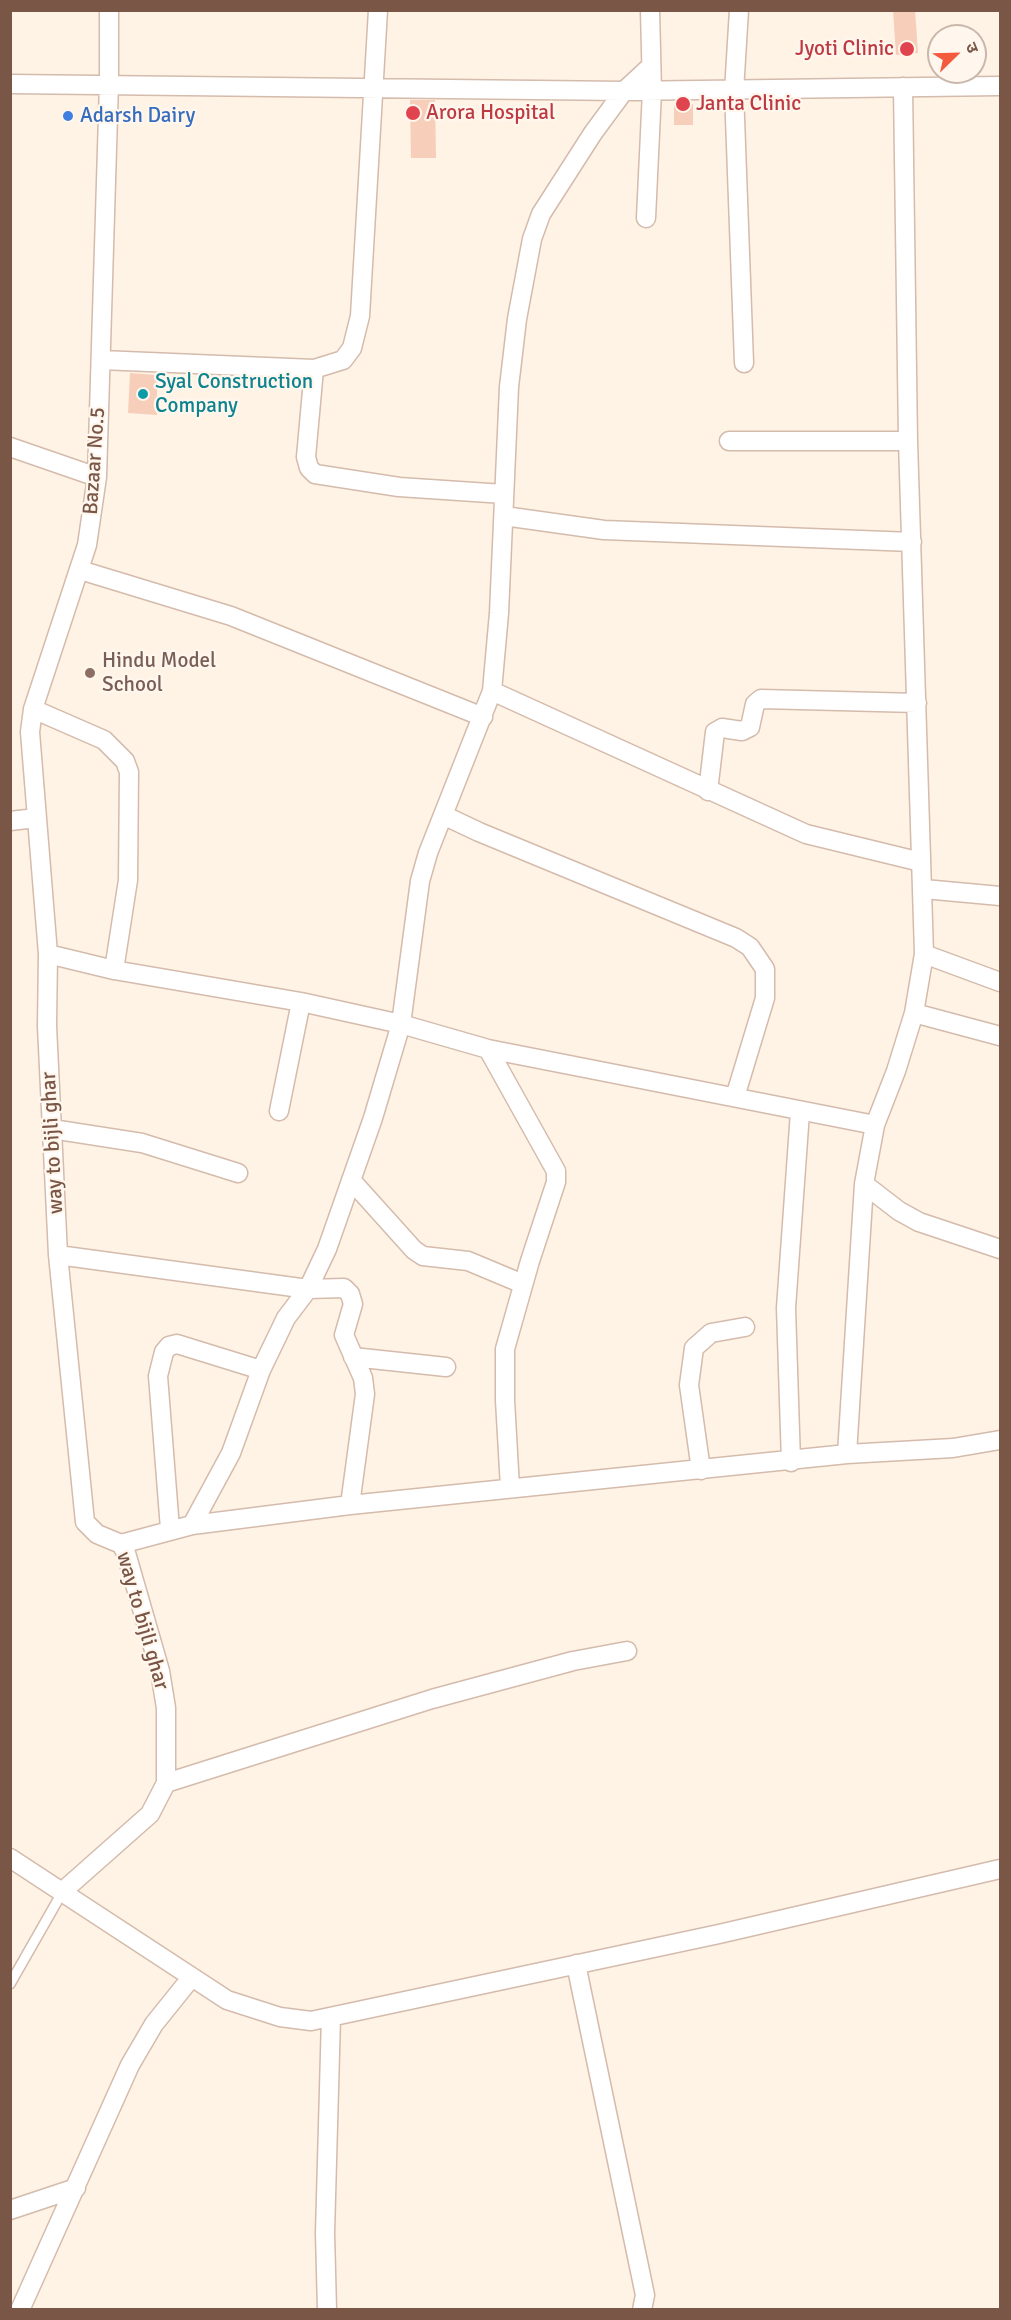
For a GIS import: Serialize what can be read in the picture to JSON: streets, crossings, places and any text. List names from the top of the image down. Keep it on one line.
{"streets":{"street":["Bazaar No.5","way to bijli ghar"]},"crossings":[["Bazaar No.5","way to bijli ghar"]],"places":["Jyoti Clinic","Janta Clinic","Arora Hospital","Adarsh Dairy","Syal Construction Company","Hindu Model School"],"north":"top right"}
